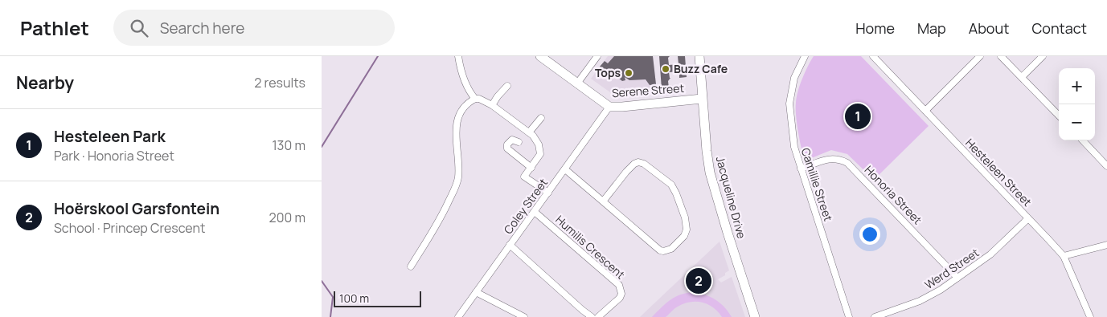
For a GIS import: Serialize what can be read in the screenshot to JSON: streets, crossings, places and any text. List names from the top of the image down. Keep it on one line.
{"streets":{"street":["Serene Street","Hesteleen Street","Camillie Street","Honoria Street","Jacqueline Drive","Coley Street","Humilis Crescent","Werd Street"]},"crossings":[["Serene Street","Jacqueline Drive"],["Serene Street","Coley Street"],["Hesteleen Street","Werd Street"],["Camillie Street","Honoria Street"],["Honoria Street","Werd Street"],["Coley Street","Humilis Crescent"]],"places":["Buzz Cafe","Tops"],"scale_bar":"100 m","page":{"header":"Pathlet","search":"Search here","nav":["Home","Map","About","Contact"],"heading":["Nearby","2 results"],"map_buttons":["+","−"],"pins":["1","2"],"list":[{"mark":"1","name":"Hesteleen Park","note":"Park · Honoria Street","value":"130 m"},{"mark":"2","name":"Hoërskool Garsfontein","note":"School · Princep Crescent","value":"200 m"}],"scale":"100 m"}}
